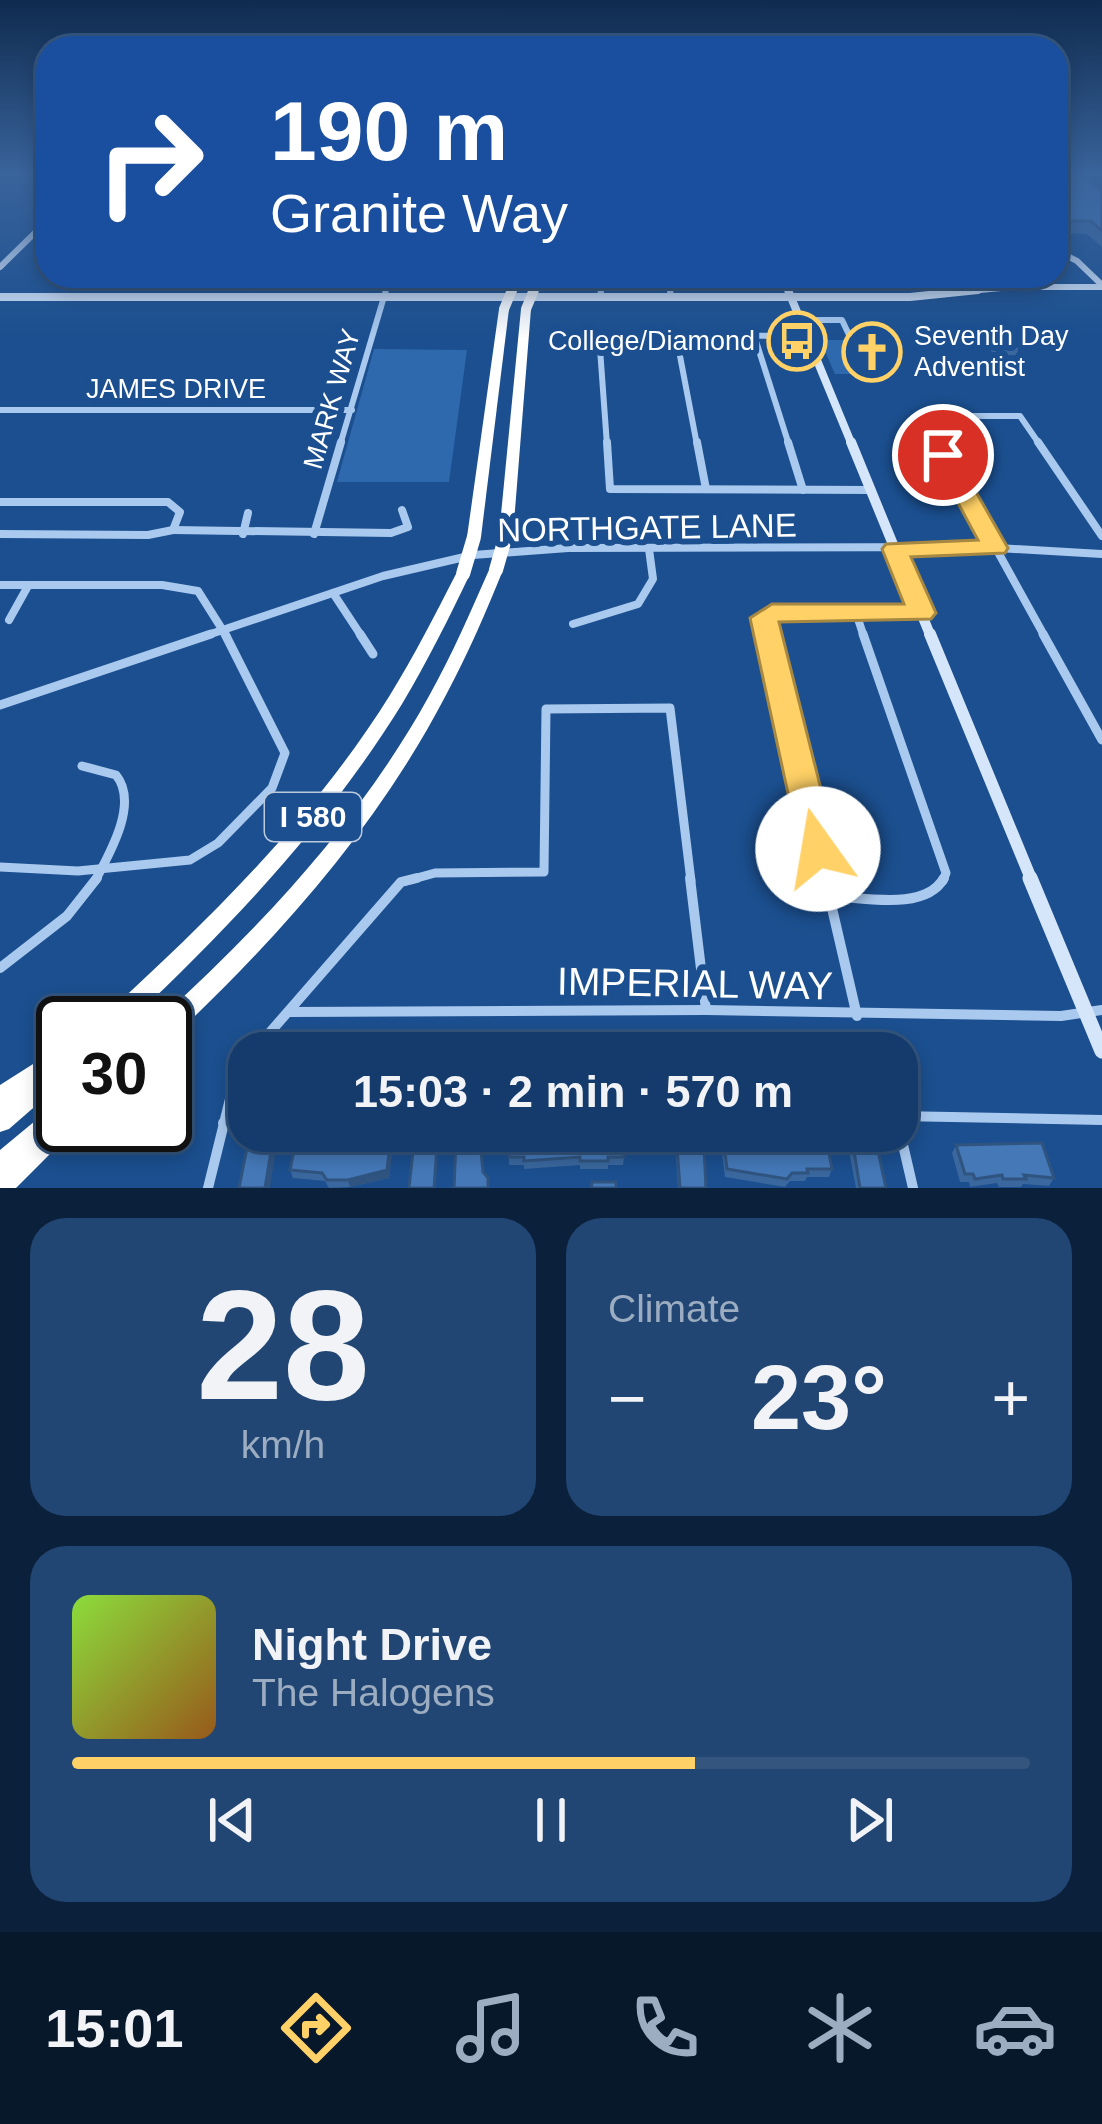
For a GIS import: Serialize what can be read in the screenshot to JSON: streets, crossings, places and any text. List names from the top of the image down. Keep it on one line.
{"streets":{"highway":["I 580"],"street":["JAMES DRIVE","MARK WAY","NORTHGATE LANE","IMPERIAL WAY"]},"crossings":[["JAMES DRIVE","MARK WAY"]],"places":{"bus stop":["College/Diamond"],"church":["Seventh Day Adventist"]},"page":{"turn":["190 m","Granite Way"],"limit":"30","trip":"15:03 · 2 min · 570 m","tile":[["28","km/h"],"Climate"],"heat":["−","23°","+"],"song":["Night Drive","The Halogens"],"tabs":"15:01"}}
